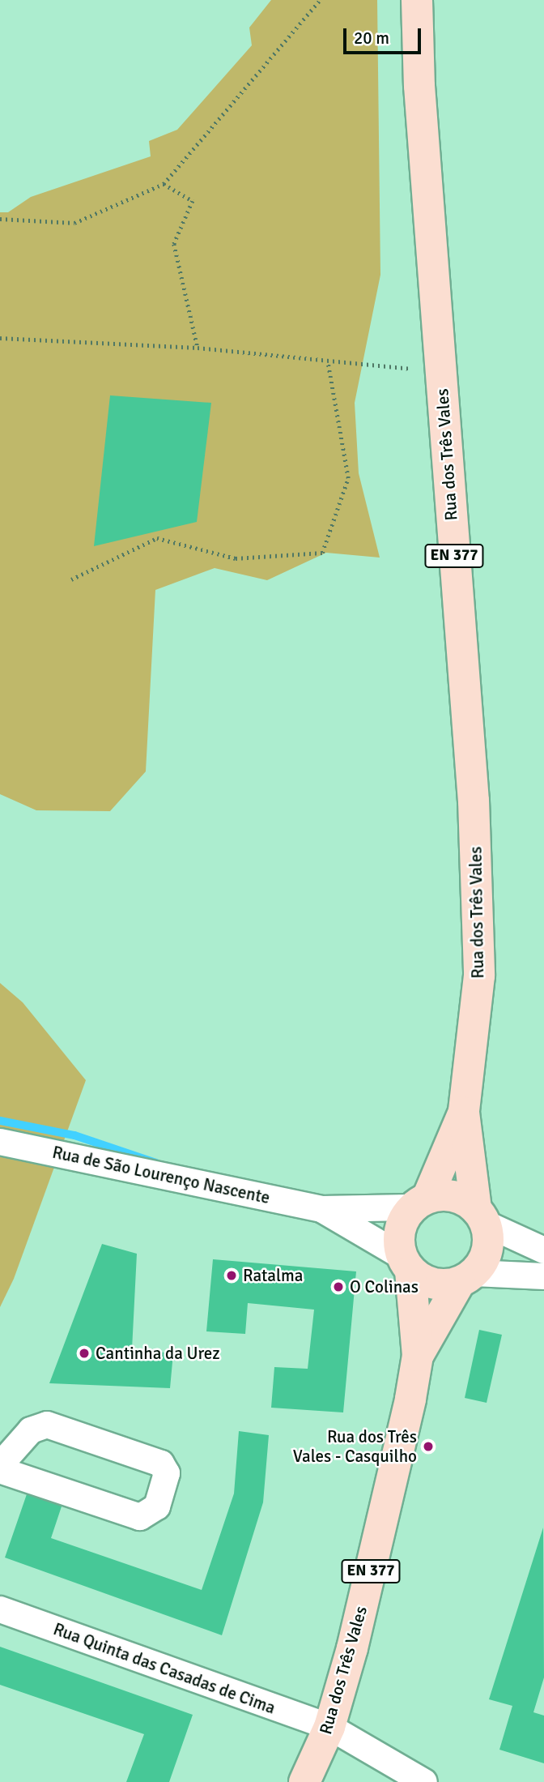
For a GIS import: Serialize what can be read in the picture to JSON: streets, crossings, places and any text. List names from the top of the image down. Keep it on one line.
{"streets":{"main road":["Rua dos Três Vales","EN 377"],"street":["Rua de São Lourenço Nascente","Rua Quinta das Casadas de Cima"]},"crossings":[["Rua dos Três Vales","Rua de São Lourenço Nascente"],["Rua dos Três Vales","Rua Quinta das Casadas de Cima"]],"places":["Ratalma","O Colinas","Cantinha da Urez","Rua dos Três Vales - Casquilho"],"scale_bar":"20 m"}
